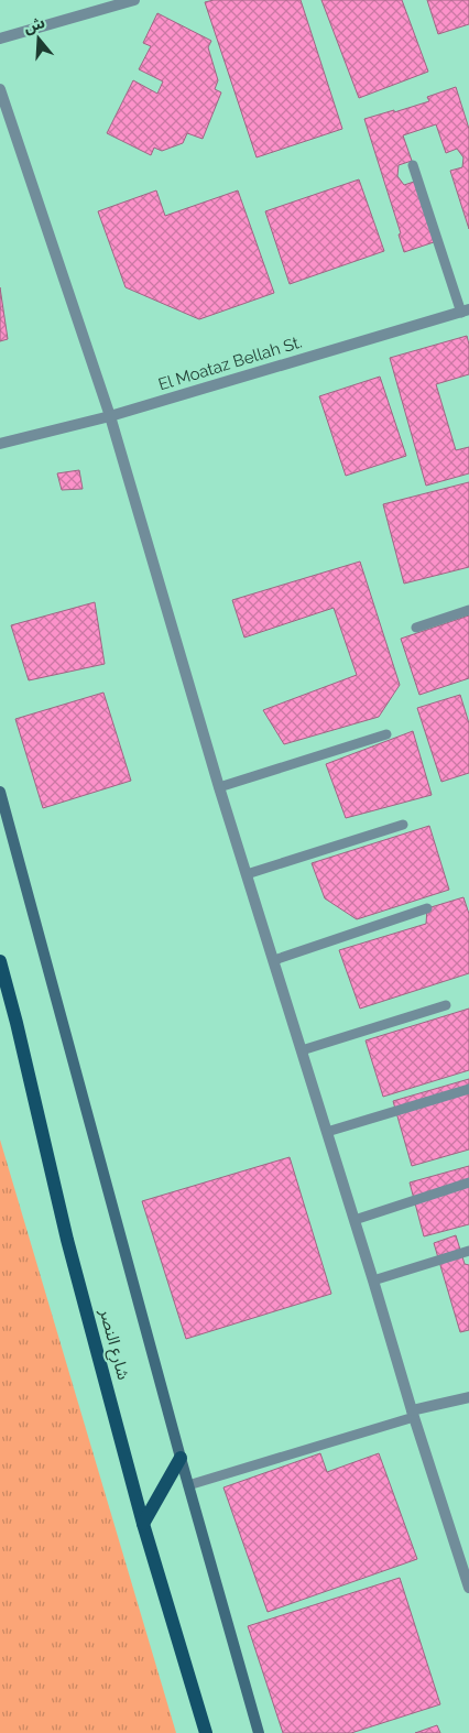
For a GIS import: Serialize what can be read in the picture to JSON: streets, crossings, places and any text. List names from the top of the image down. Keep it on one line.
{"streets":{"main road":["شارع النصر"],"street":["El Moataz Bellah St."]},"north":"top"}
